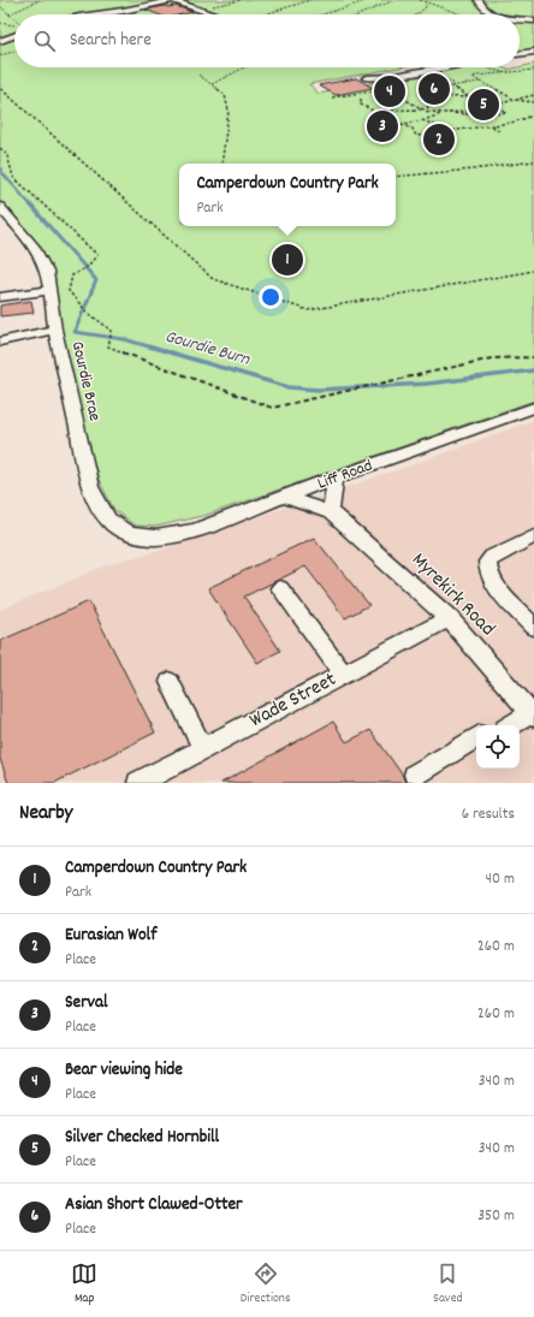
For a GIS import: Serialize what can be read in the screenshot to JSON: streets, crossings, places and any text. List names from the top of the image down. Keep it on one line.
{"streets":{"street":["Gourdie Brae","Liff Road","Myrekirk Road","Wade Street"]},"crossings":[["Gourdie Brae","Liff Road"],["Liff Road","Myrekirk Road"],["Myrekirk Road","Wade Street"]],"water":["Gourdie Burn"],"page":{"search":"Search here","pins":["6","4","5","3","2","1"],"popup":["Camperdown Country Park","Park"],"heading":["Nearby","6 results"],"list":[{"mark":"1","name":"Camperdown Country Park","note":"Park","value":"40 m"},{"mark":"2","name":"Eurasian Wolf","note":"Place","value":"260 m"},{"mark":"3","name":"Serval","note":"Place","value":"260 m"},{"mark":"4","name":"Bear viewing hide","note":"Place","value":"340 m"},{"mark":"5","name":"Silver Checked Hornbill","note":"Place","value":"340 m"},{"mark":"6","name":"Asian Short Clawed-Otter","note":"Place","value":"350 m"}],"nav":["Map","Directions","Saved"]}}
